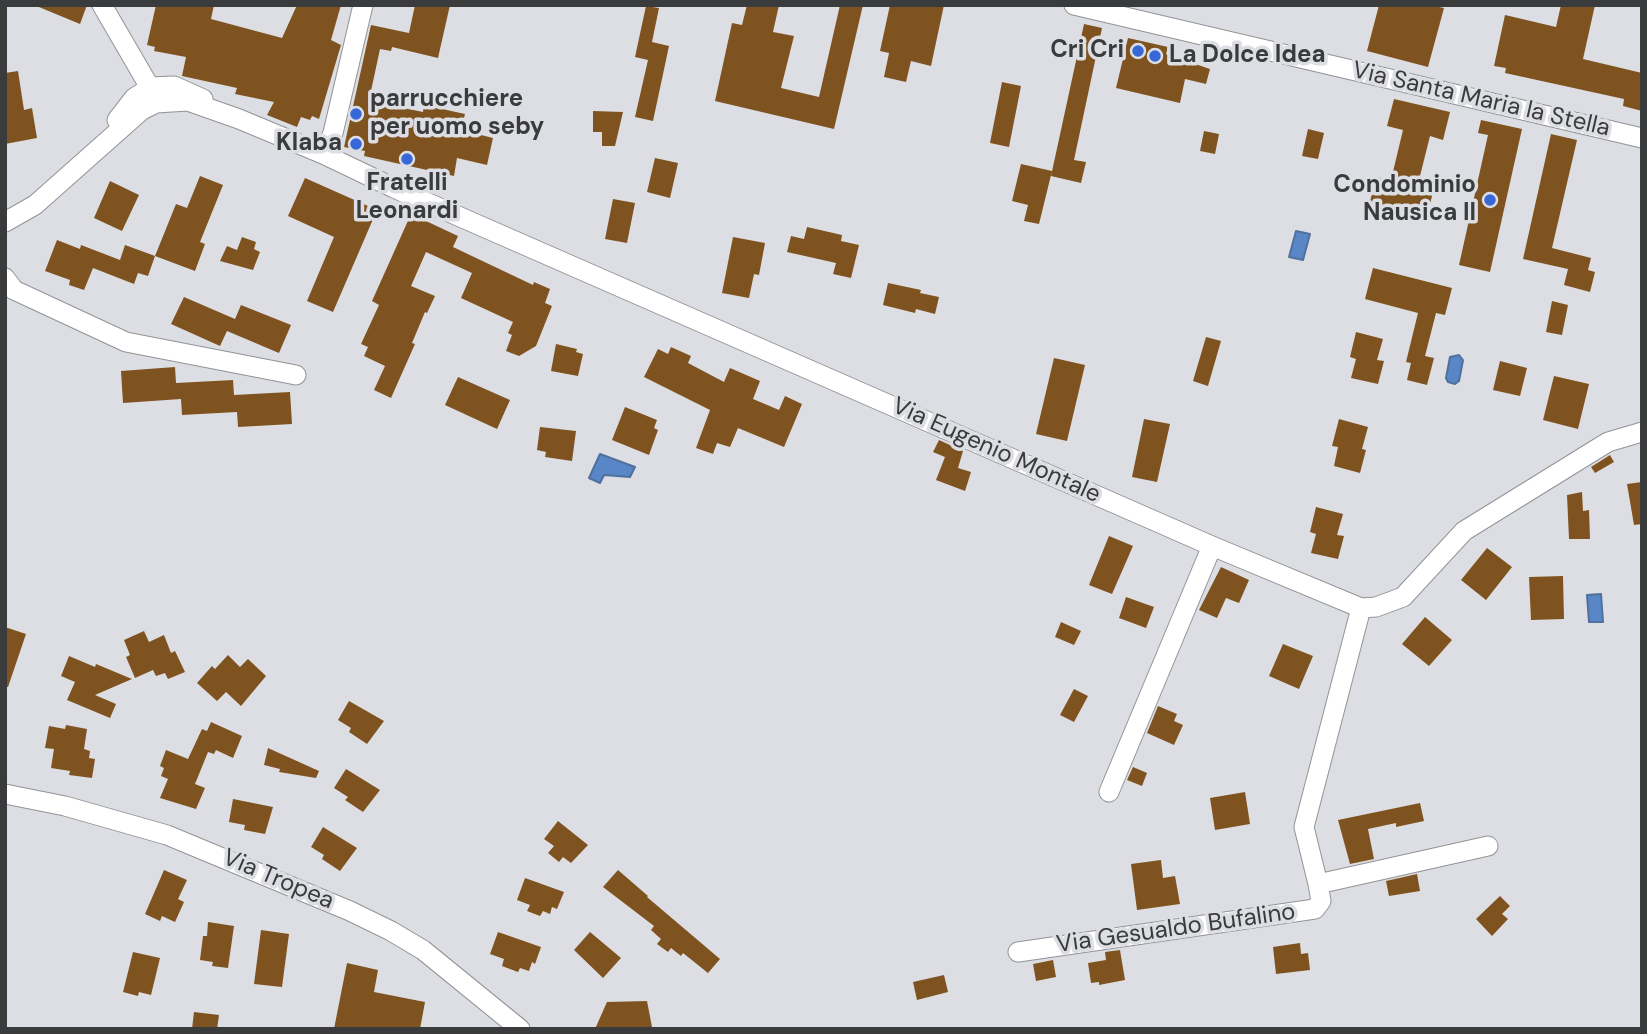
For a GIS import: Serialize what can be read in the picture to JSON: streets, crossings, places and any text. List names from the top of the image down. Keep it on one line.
{"streets":{"street":["Via Santa Maria la Stella","Via Eugenio Montale","Via Tropea","Via Gesualdo Bufalino"]},"crossings":[["Via Eugenio Montale","Via Gesualdo Bufalino"]],"places":["Cri Cri","La Dolce Idea","parrucchiere per uomo seby","Klaba","Fratelli Leonardi","Condominio Nausica II"]}
